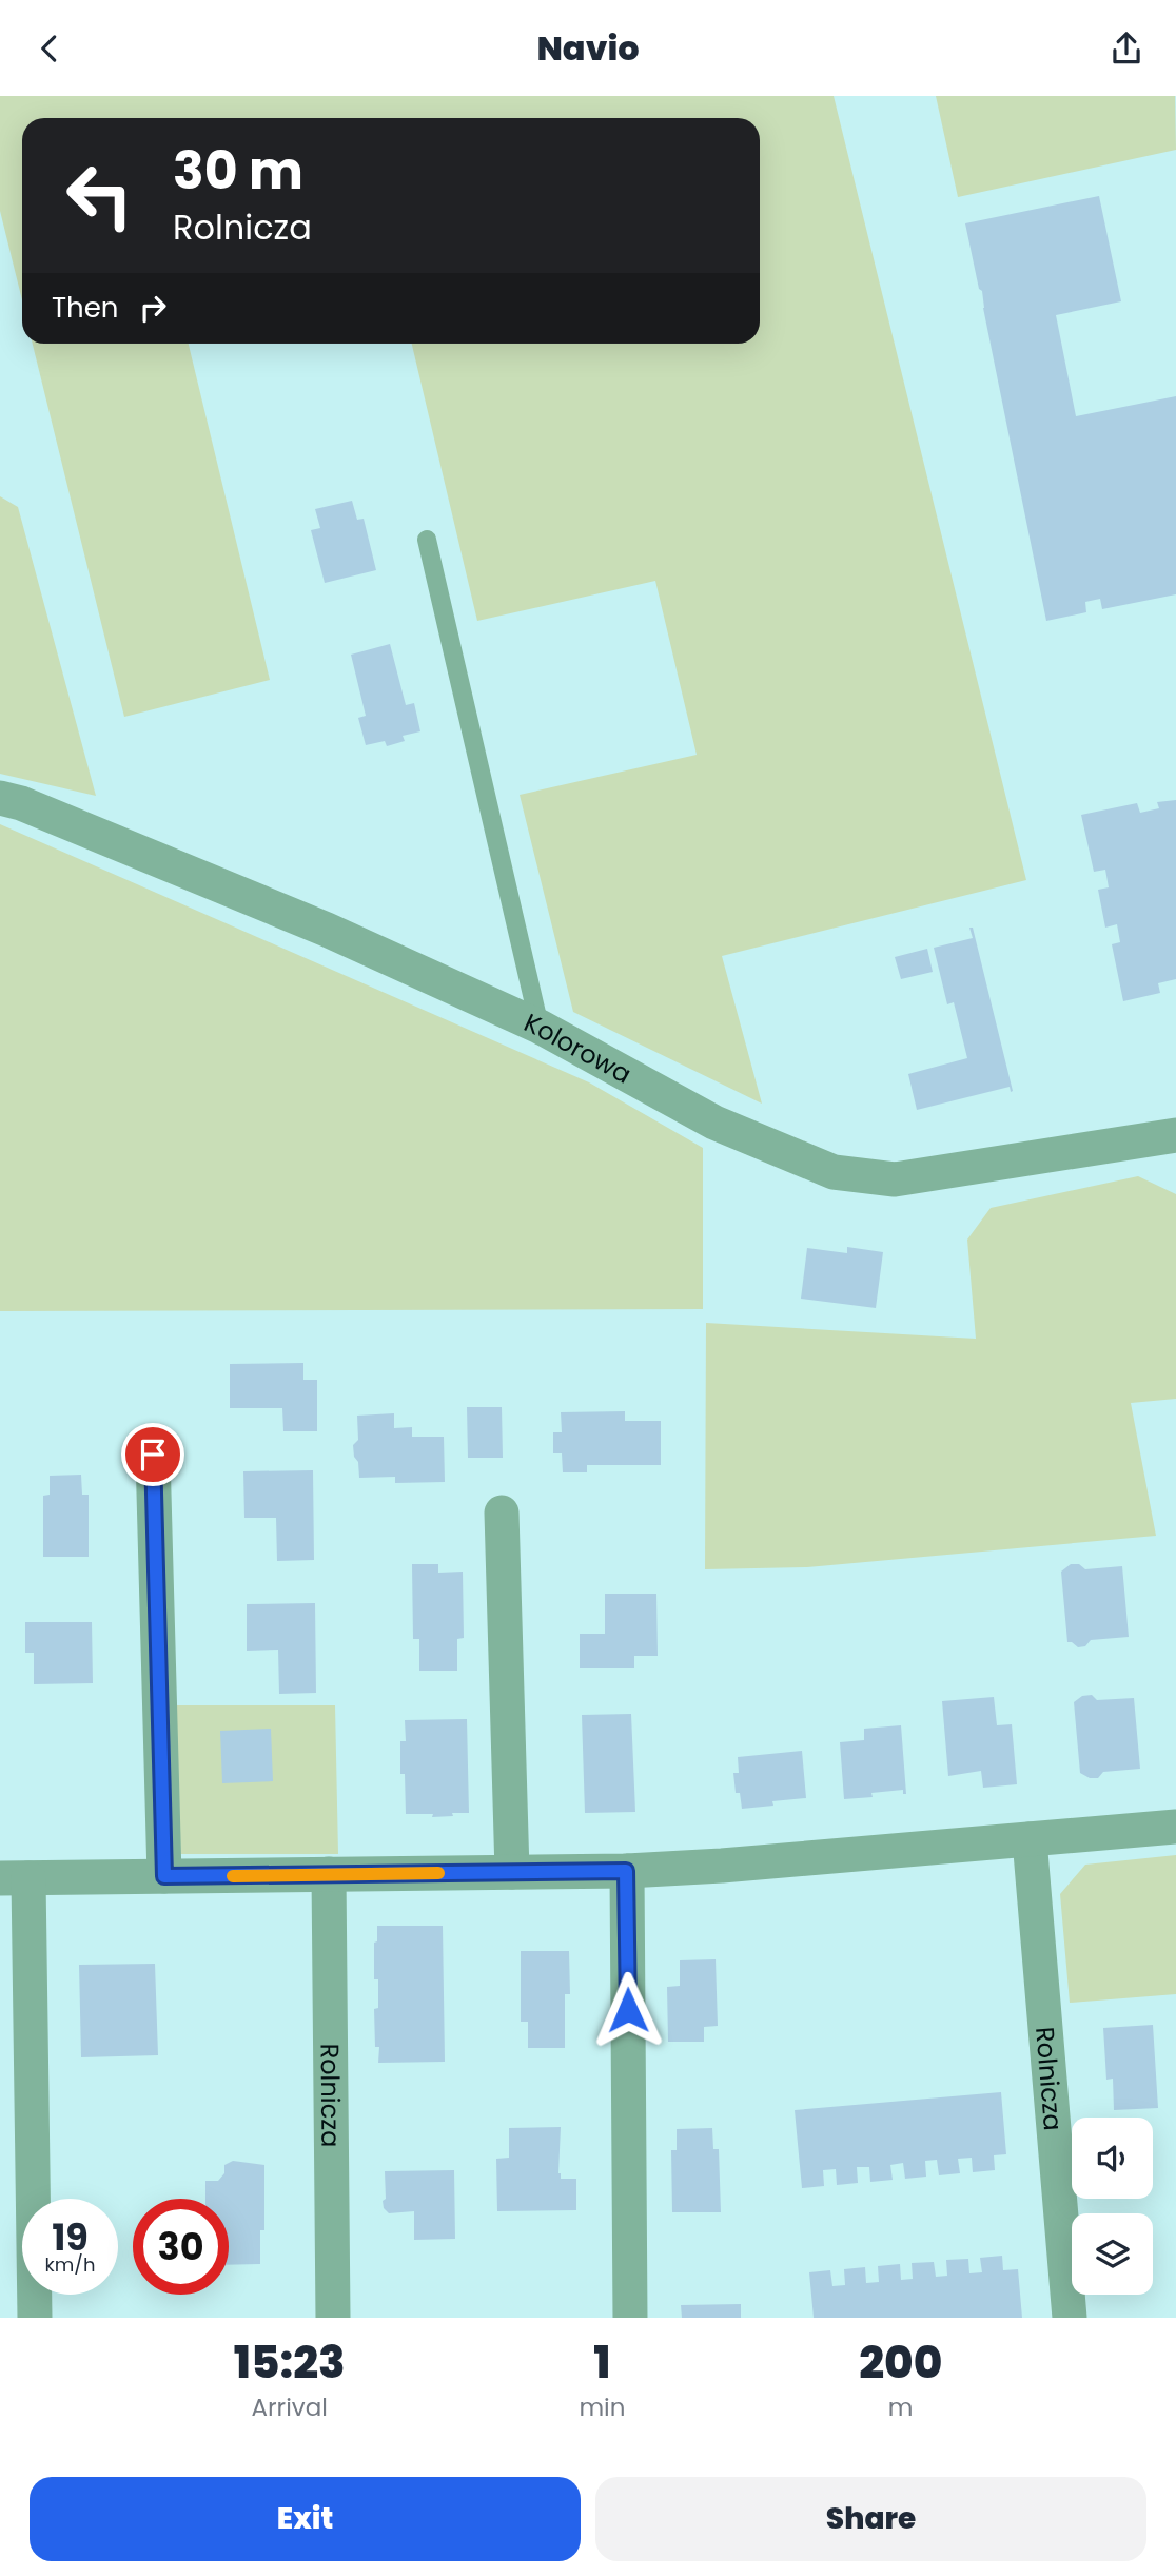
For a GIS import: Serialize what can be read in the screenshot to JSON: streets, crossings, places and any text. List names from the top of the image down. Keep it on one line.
{"streets":{"street":["Kolorowa","Rolnicza"]},"page":{"header":"Navio","turn":["30 m","Rolnicza"],"then":"Then","speed":"19 km/h","limit":"30","eta":["15:23","Arrival","1","min","200","m"],"buttons":["Exit","Share"]}}
